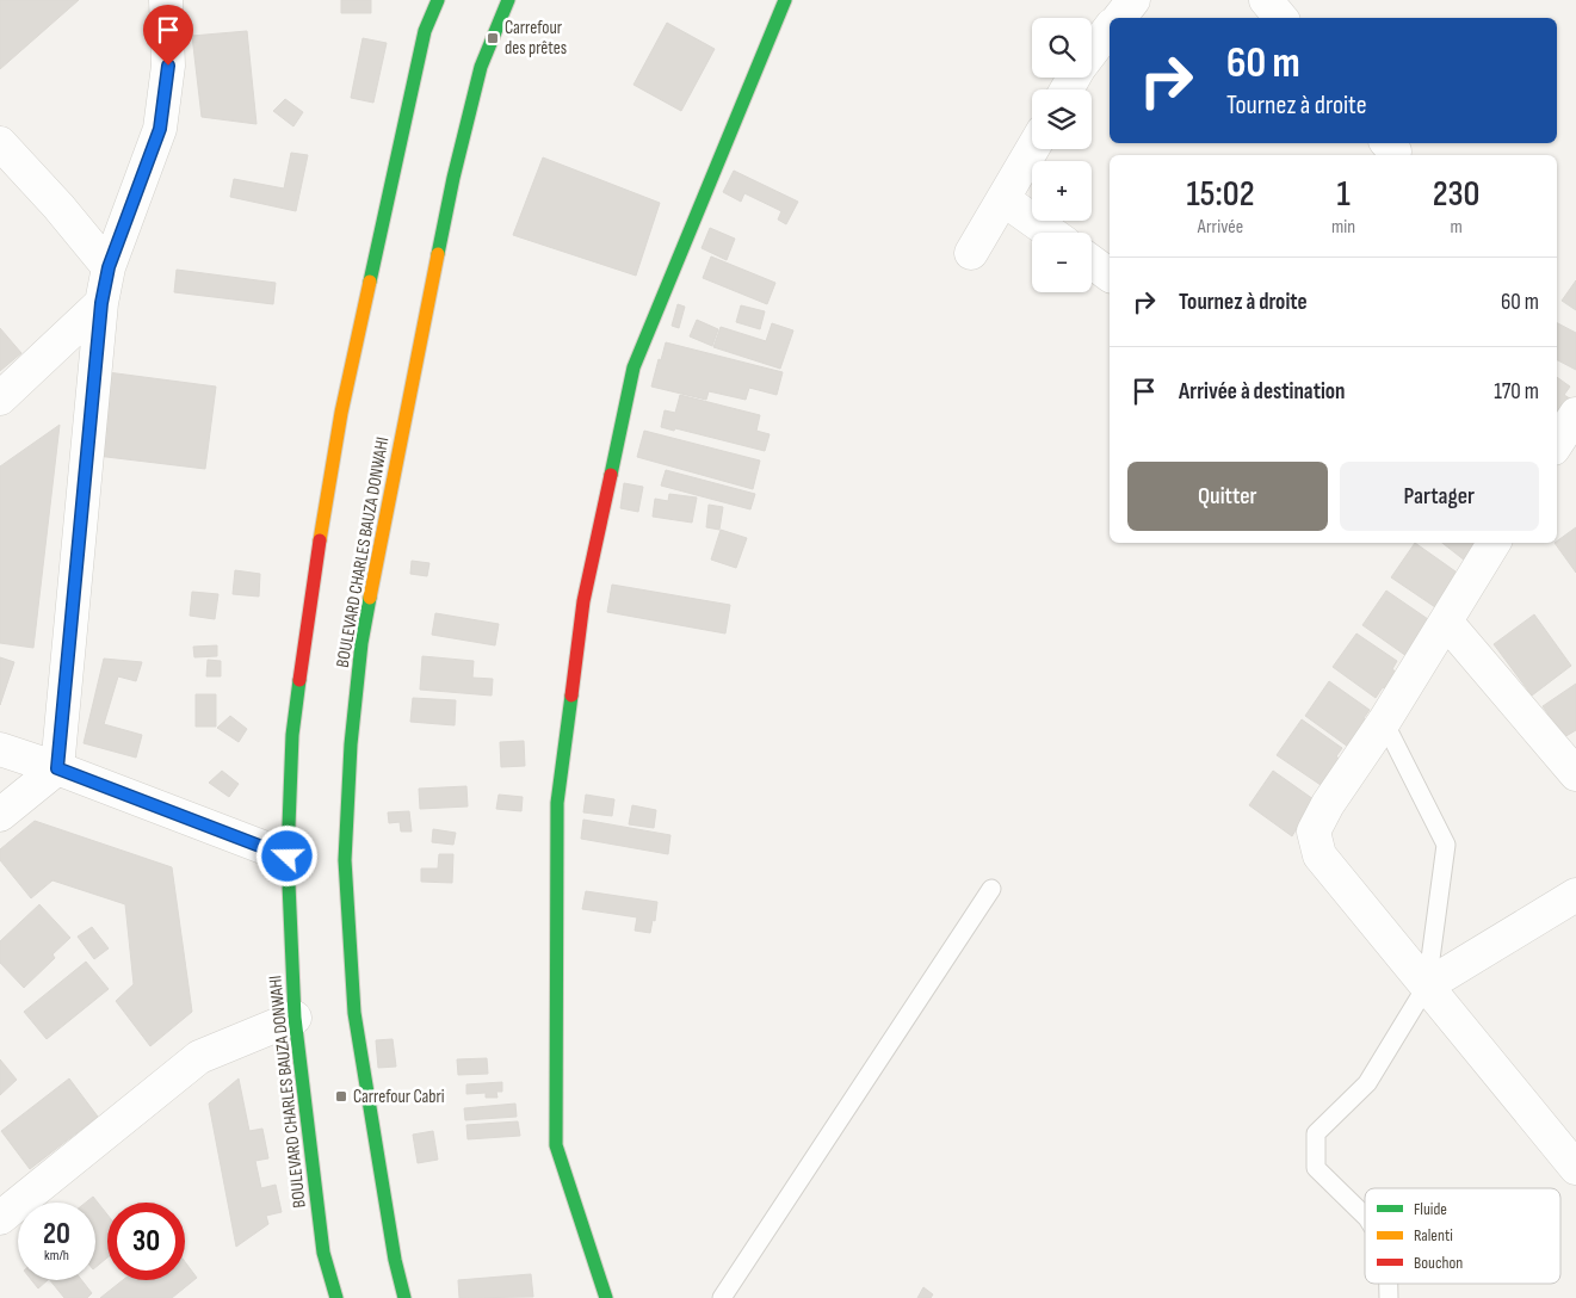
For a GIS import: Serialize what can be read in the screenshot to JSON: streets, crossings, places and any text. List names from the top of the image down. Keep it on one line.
{"streets":{"main road":["BOULEVARD CHARLES BAUZA DONWAHI"]},"places":{"transit":["Carrefour des prêtes","Carrefour Cabri"]},"legend":["Fluide","Ralenti","Bouchon"],"page":{"map_buttons":["+","−"],"turn":["60 m","Tournez à droite"],"eta":["15:02","Arrivée","1","min","230","m"],"list":[{"name":"Tournez à droite","value":"60 m"},{"name":"Arrivée à destination","value":"170 m"}],"buttons":["Quitter","Partager"],"speed":"20 km/h","limit":"30"}}
